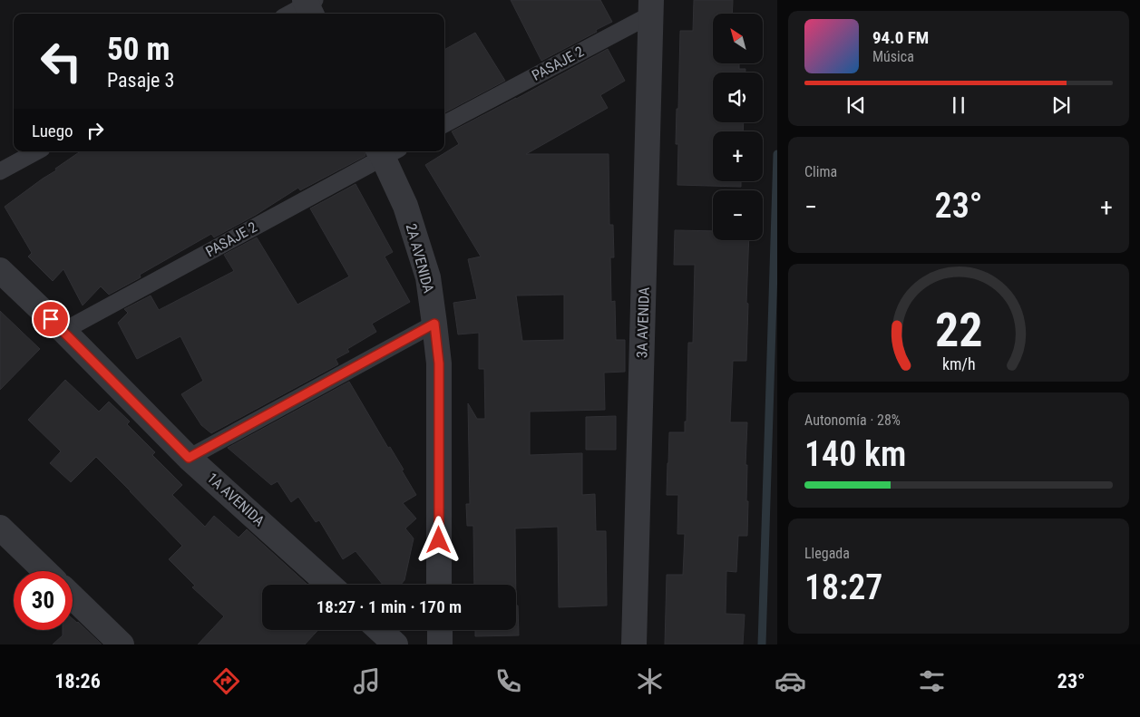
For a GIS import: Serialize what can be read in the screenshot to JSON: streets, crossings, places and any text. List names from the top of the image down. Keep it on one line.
{"streets":{"street":["2A AVENIDA","3A AVENIDA","1A AVENIDA"],"lane":["PASAJE 2"]},"crossings":[["PASAJE 2","2A AVENIDA"],["PASAJE 2","3A AVENIDA"],["PASAJE 2","1A AVENIDA"]],"north":"top left","page":{"map_buttons":["+","−"],"turn":["50 m","Pasaje 3"],"song":["94.0 FM","Música"],"then":"Luego","tile":["Clima",["Autonomía · 28%","140 km"],["Llegada","18:27"]],"heat":["−","23°","+"],"limit":"30","trip":"18:27 · 1 min · 170 m","tabs":["18:26","23°"],"gauge":["22","km/h"]}}
